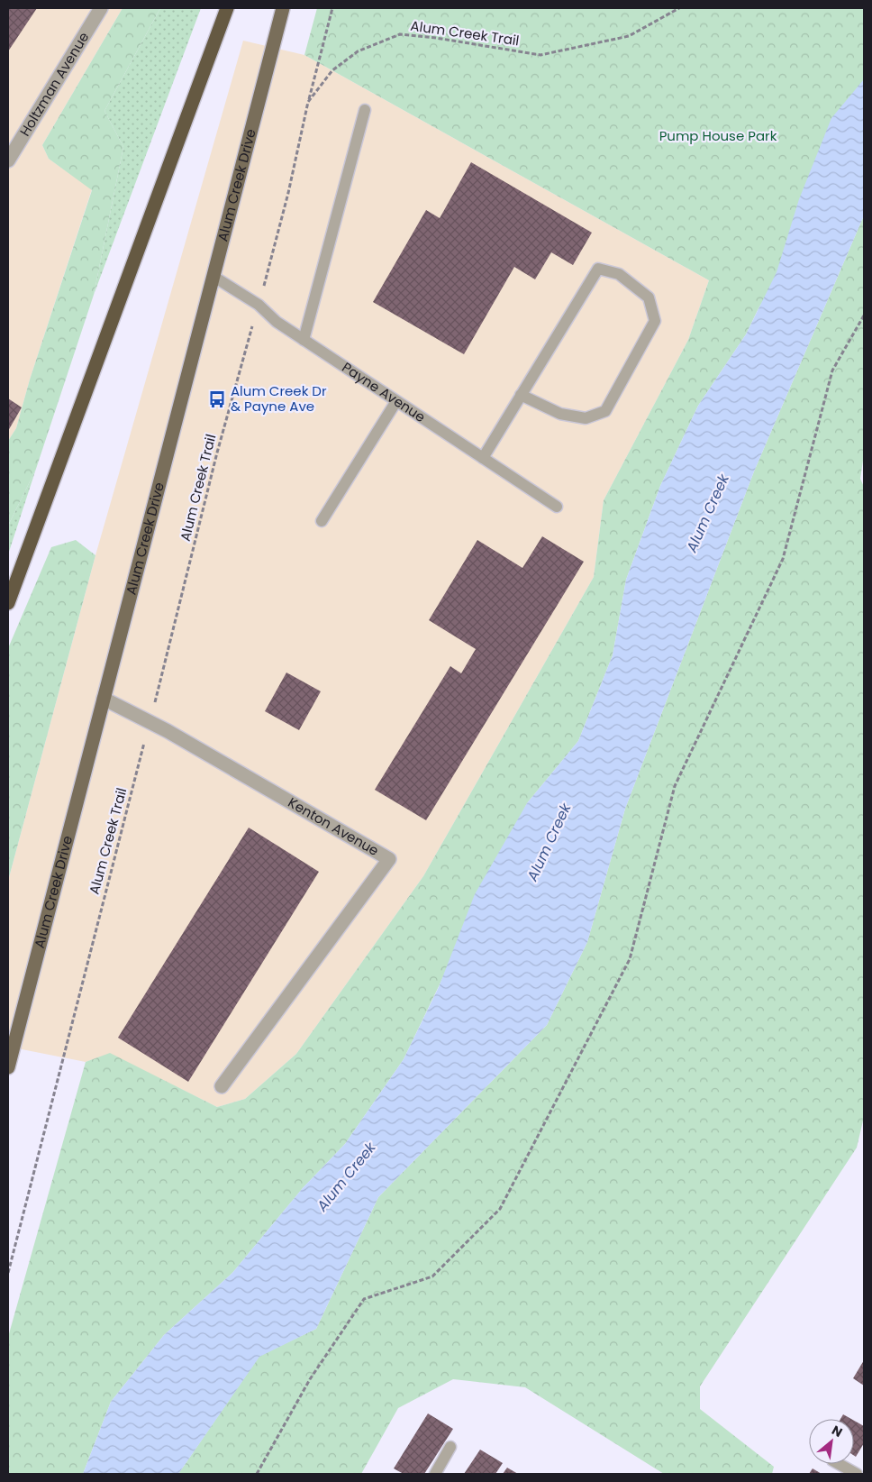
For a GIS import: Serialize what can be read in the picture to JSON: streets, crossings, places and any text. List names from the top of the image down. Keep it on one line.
{"streets":{"main road":["Alum Creek Drive"],"street":["Holtzman Avenue","Kenton Avenue"],"lane":["Payne Avenue"],"path":["Alum Creek Trail"]},"crossings":[["Alum Creek Trail","Payne Avenue"],["Alum Creek Trail","Kenton Avenue"],["Alum Creek Drive","Payne Avenue"],["Alum Creek Drive","Kenton Avenue"]],"water":["Alum Creek"],"parks":["Pump House Park"],"places":{"bus stop":["Alum Creek Dr & Payne Ave"]},"north":"top right"}
